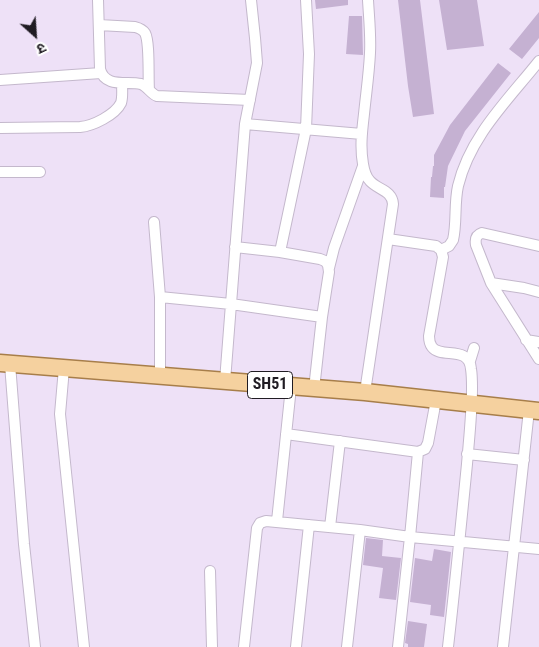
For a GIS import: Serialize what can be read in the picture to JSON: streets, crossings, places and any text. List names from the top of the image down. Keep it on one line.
{"streets":{"main road":["SH51"]},"north":"bottom right"}
